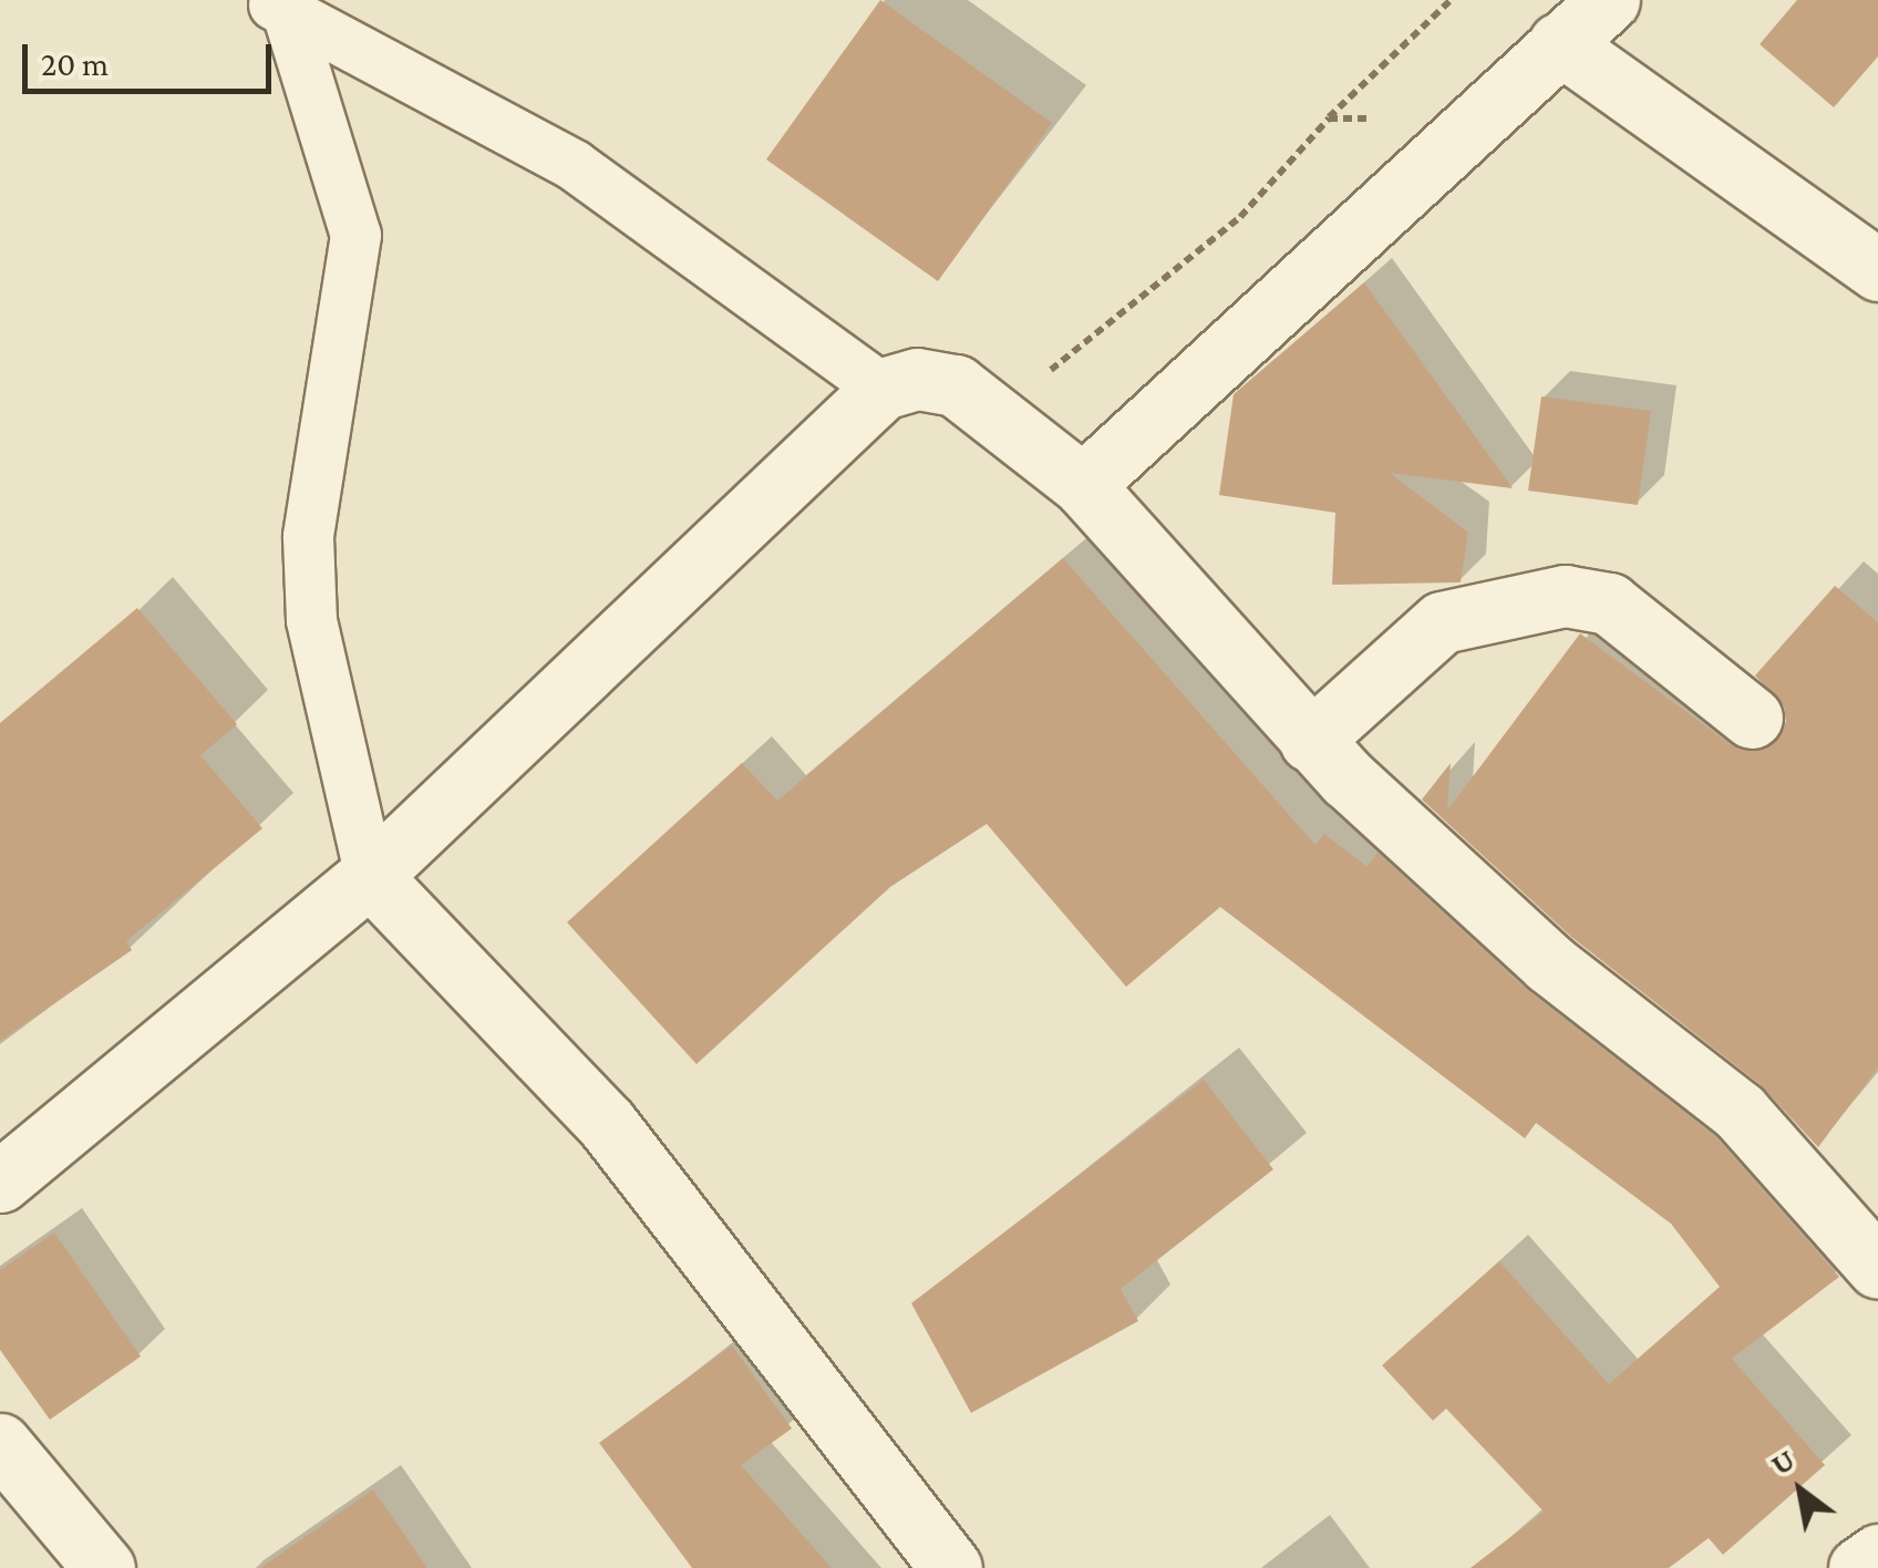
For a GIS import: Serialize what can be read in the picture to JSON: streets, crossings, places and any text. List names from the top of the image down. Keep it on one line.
{"scale_bar":"20 m","north":"top left"}
